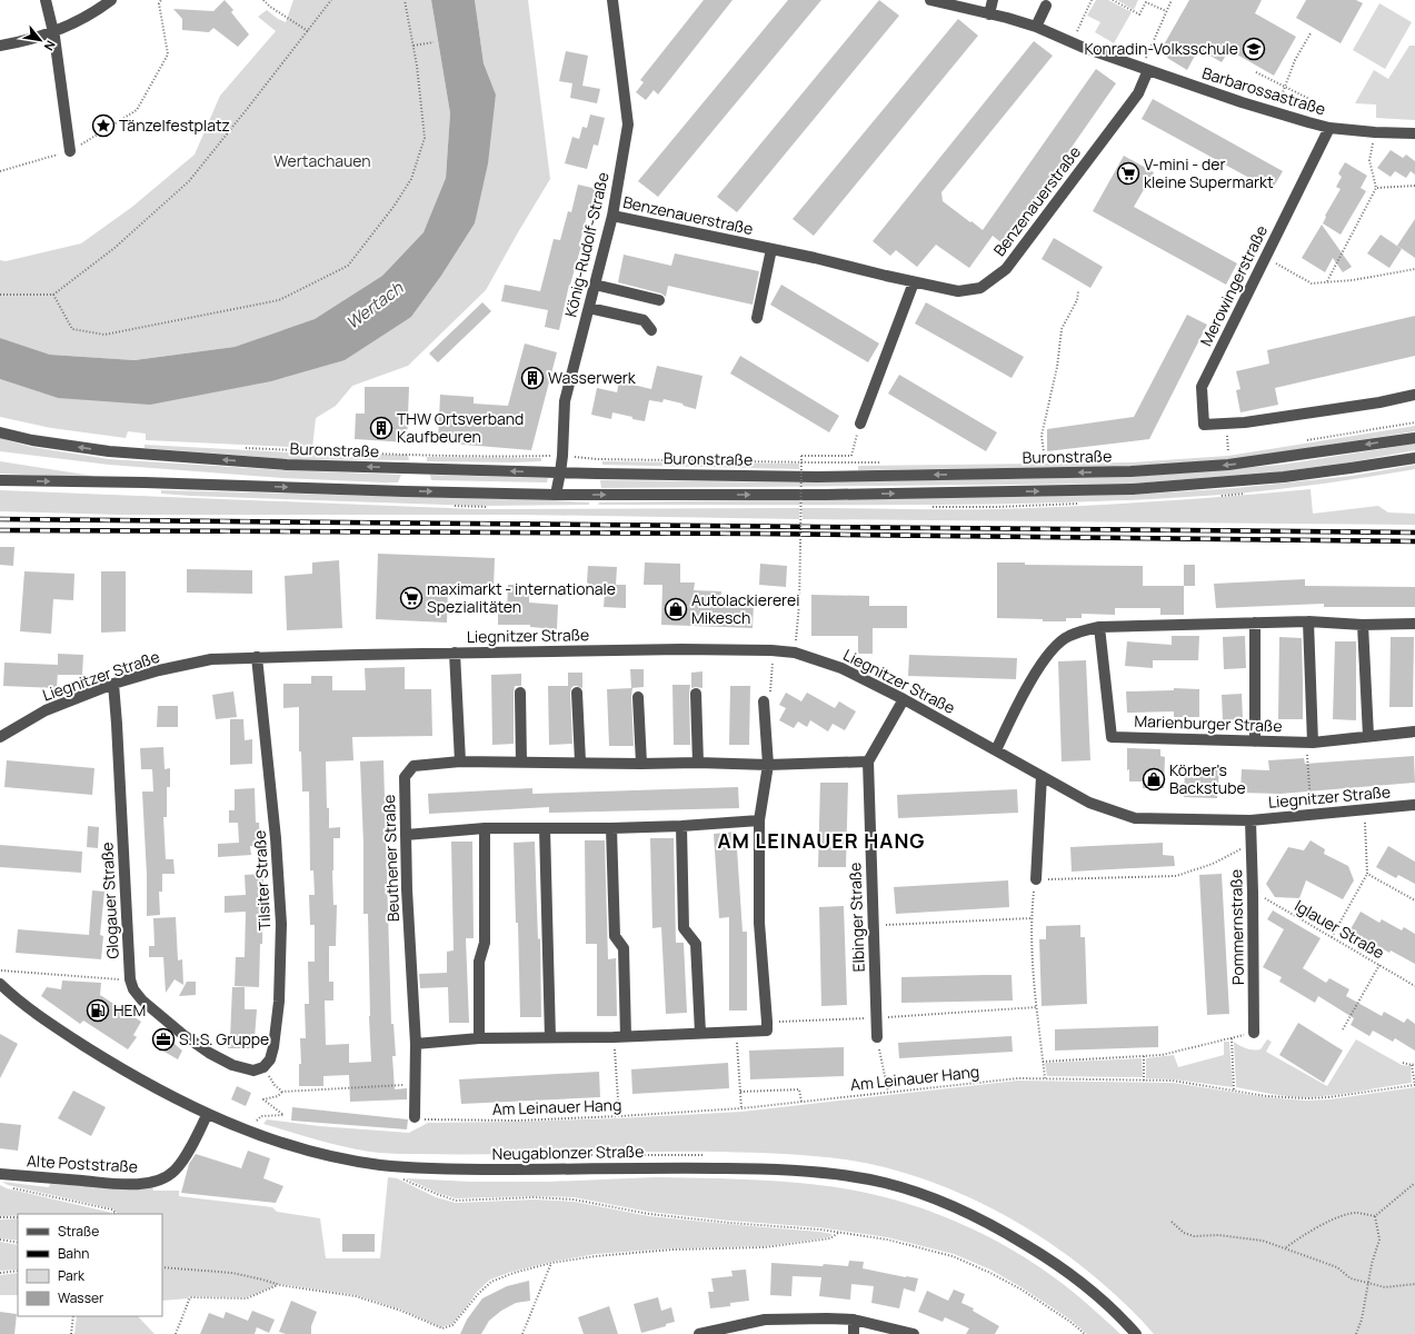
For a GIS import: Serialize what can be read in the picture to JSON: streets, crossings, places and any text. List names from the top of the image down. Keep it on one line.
{"streets":{"street":["Barbarossastraße","Benzenauerstraße","König-Rudolf-Straße","Merowingerstraße","Buronstraße","Liegnitzer Straße","Marienburger Straße","Beuthener Straße","Tilsiter Straße","Glogauer Straße","Elbinger Straße","Pommernstraße","Neugablonzer Straße","Alte Poststraße"],"path":["Iglauer Straße","Am Leinauer Hang"]},"crossings":[["Barbarossastraße","Benzenauerstraße"],["Barbarossastraße","Merowingerstraße"],["Benzenauerstraße","König-Rudolf-Straße"],["König-Rudolf-Straße","Buronstraße"],["Liegnitzer Straße","Tilsiter Straße"],["Liegnitzer Straße","Glogauer Straße"],["Liegnitzer Straße","Pommernstraße"],["Beuthener Straße","Elbinger Straße"],["Beuthener Straße","Am Leinauer Hang"],["Tilsiter Straße","Glogauer Straße"],["Pommernstraße","Iglauer Straße"],["Neugablonzer Straße","Alte Poststraße"]],"districts":["AM LEINAUER HANG"],"water":["Wertach"],"parks":["Wertachauen"],"places":{"school or university":["Konradin-Volksschule"],"place":["Tänzelfestplatz"],"supermarket":["V-mini - der kleine Supermarkt","maximarkt - internationale Spezialitäten"],"building":["Wasserwerk","THW Ortsverband Kaufbeuren"],"shop":["Autolackiererei Mikesch","Körber's Backstube"],"fuel station":["HEM"],"office":["S.I.S. Gruppe"]},"legend":["Straße","Bahn","Park","Wasser"],"north":"bottom right"}
